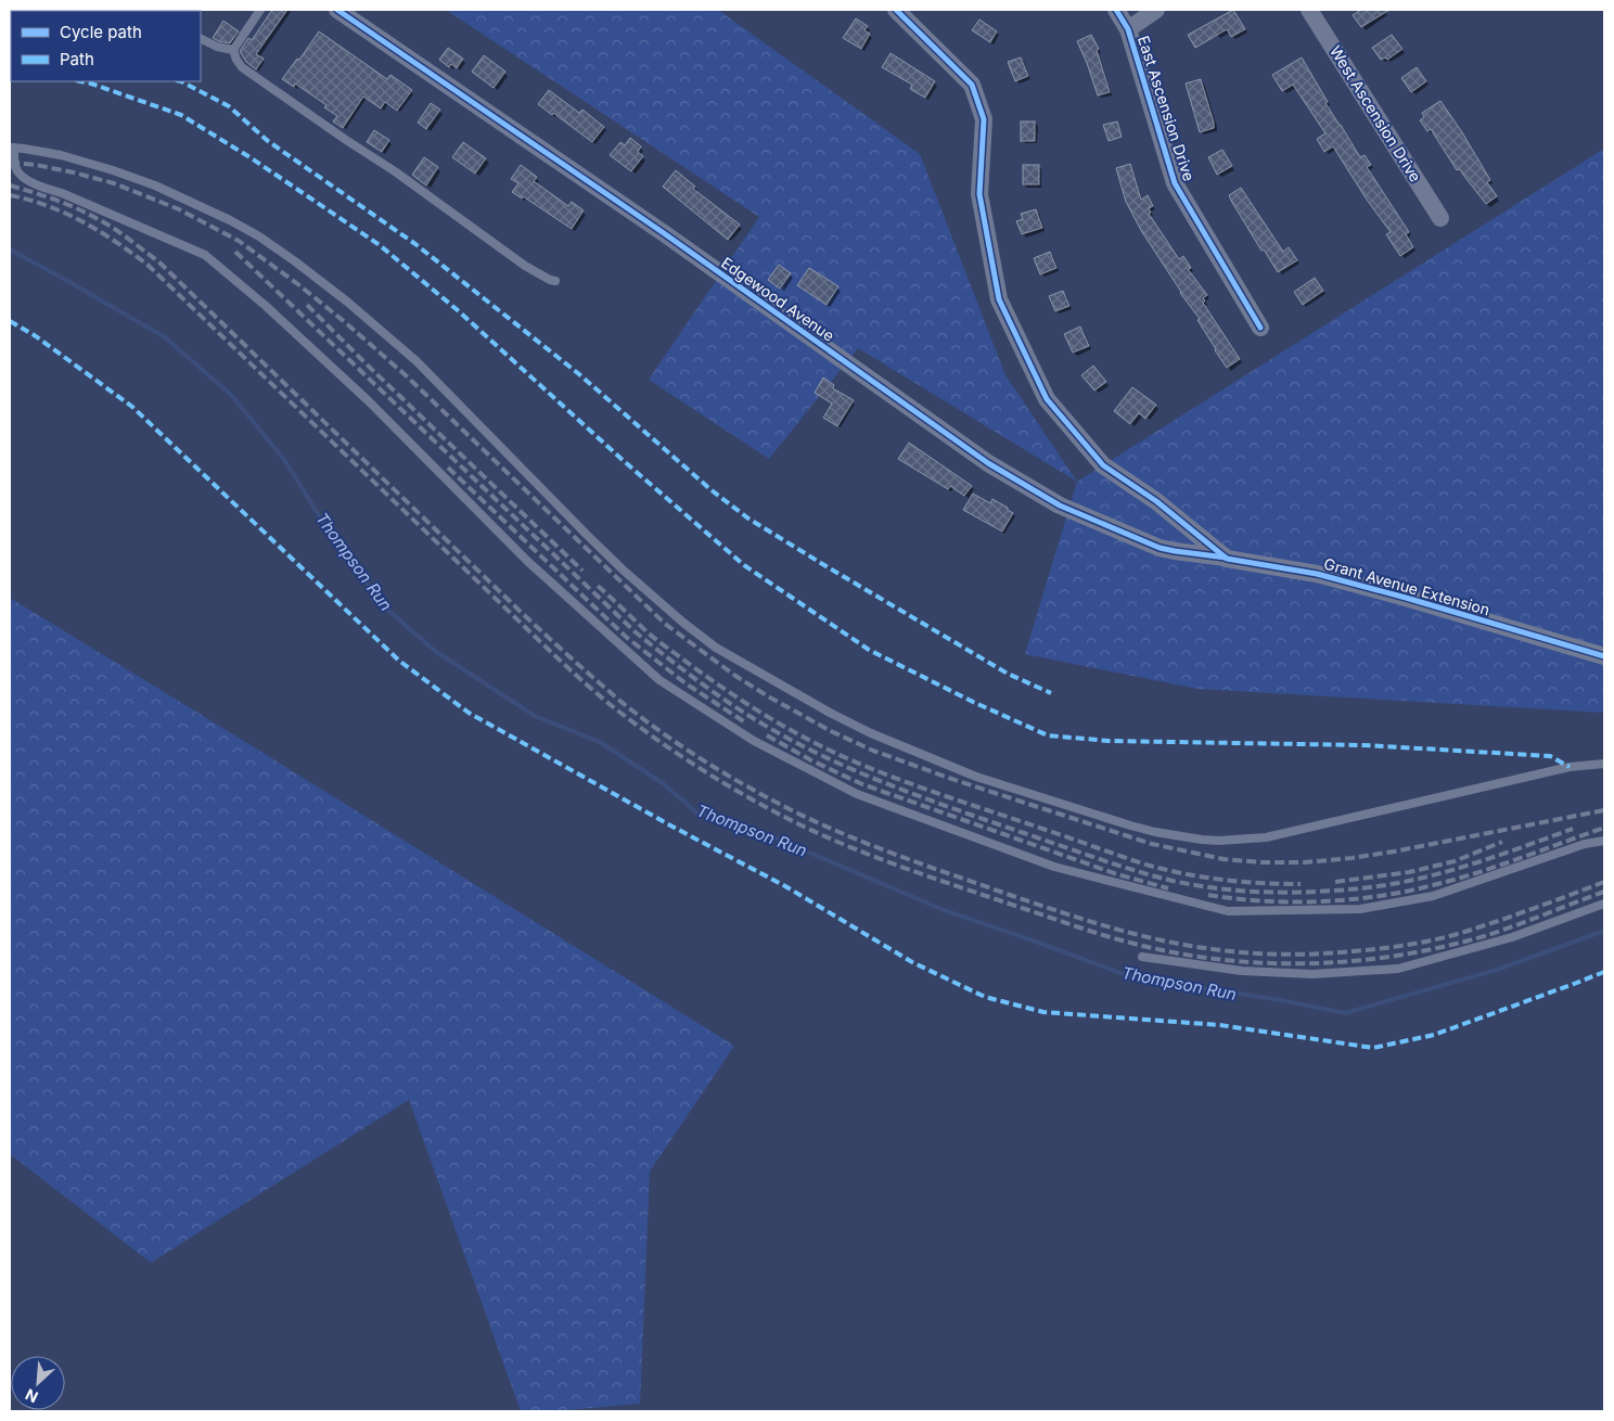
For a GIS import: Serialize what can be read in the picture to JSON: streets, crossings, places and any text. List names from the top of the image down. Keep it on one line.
{"streets":{"street":["East Ascension Drive","West Ascension Drive","Edgewood Avenue","Grant Avenue Extension"]},"crossings":[["Edgewood Avenue","Grant Avenue Extension"]],"water":["Thompson Run"],"legend":["Cycle path","Path"],"north":"bottom left"}
